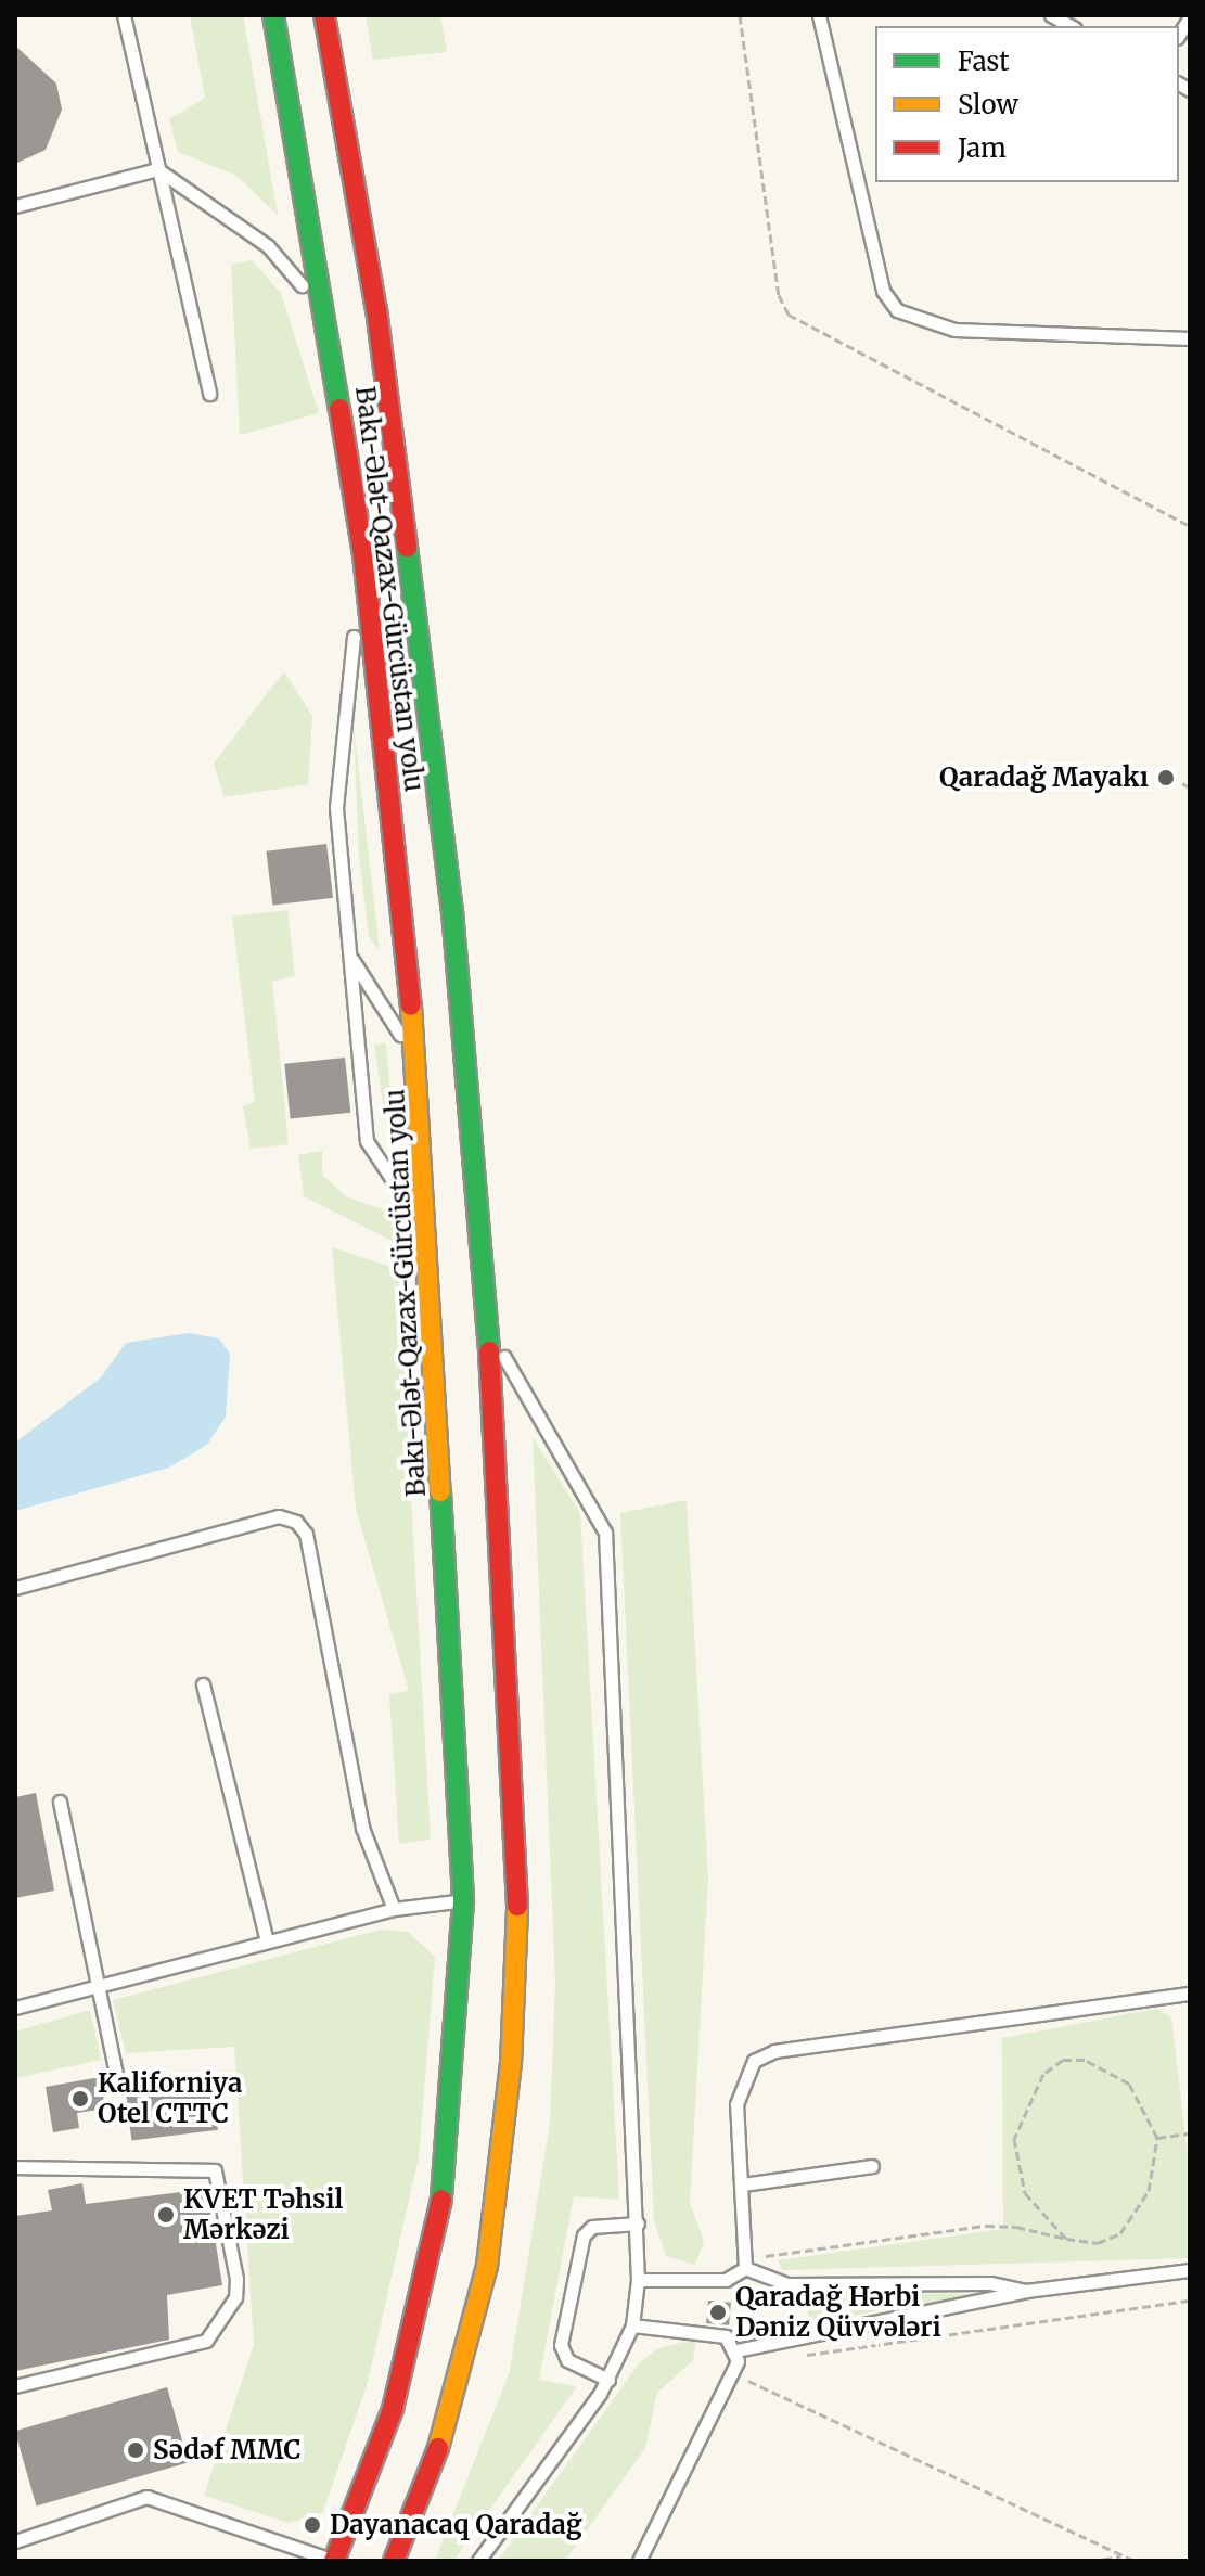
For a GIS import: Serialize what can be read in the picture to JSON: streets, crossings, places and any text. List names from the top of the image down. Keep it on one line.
{"streets":{"highway":["Bakı-Ələt-Qazax-Gürcüstan yolu"]},"places":["Qaradağ Mayakı","Kaliforniya Otel CTTC","KVET Təhsil Mərkəzi","Qaradağ Hərbi Dəniz Qüvvələri","Sədəf MMC","Dayanacaq Qaradağ"],"legend":["Fast","Slow","Jam"]}
